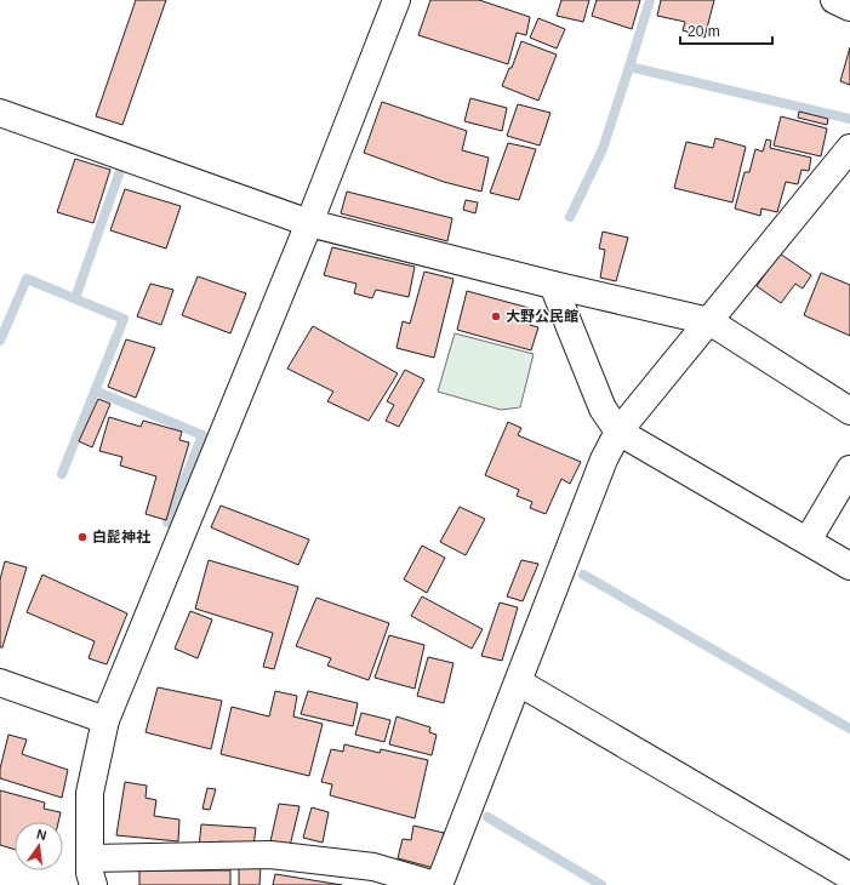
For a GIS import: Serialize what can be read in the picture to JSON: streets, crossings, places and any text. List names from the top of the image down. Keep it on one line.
{"places":["大野公民館","白髭神社"],"scale_bar":"20 m","north":"top"}
